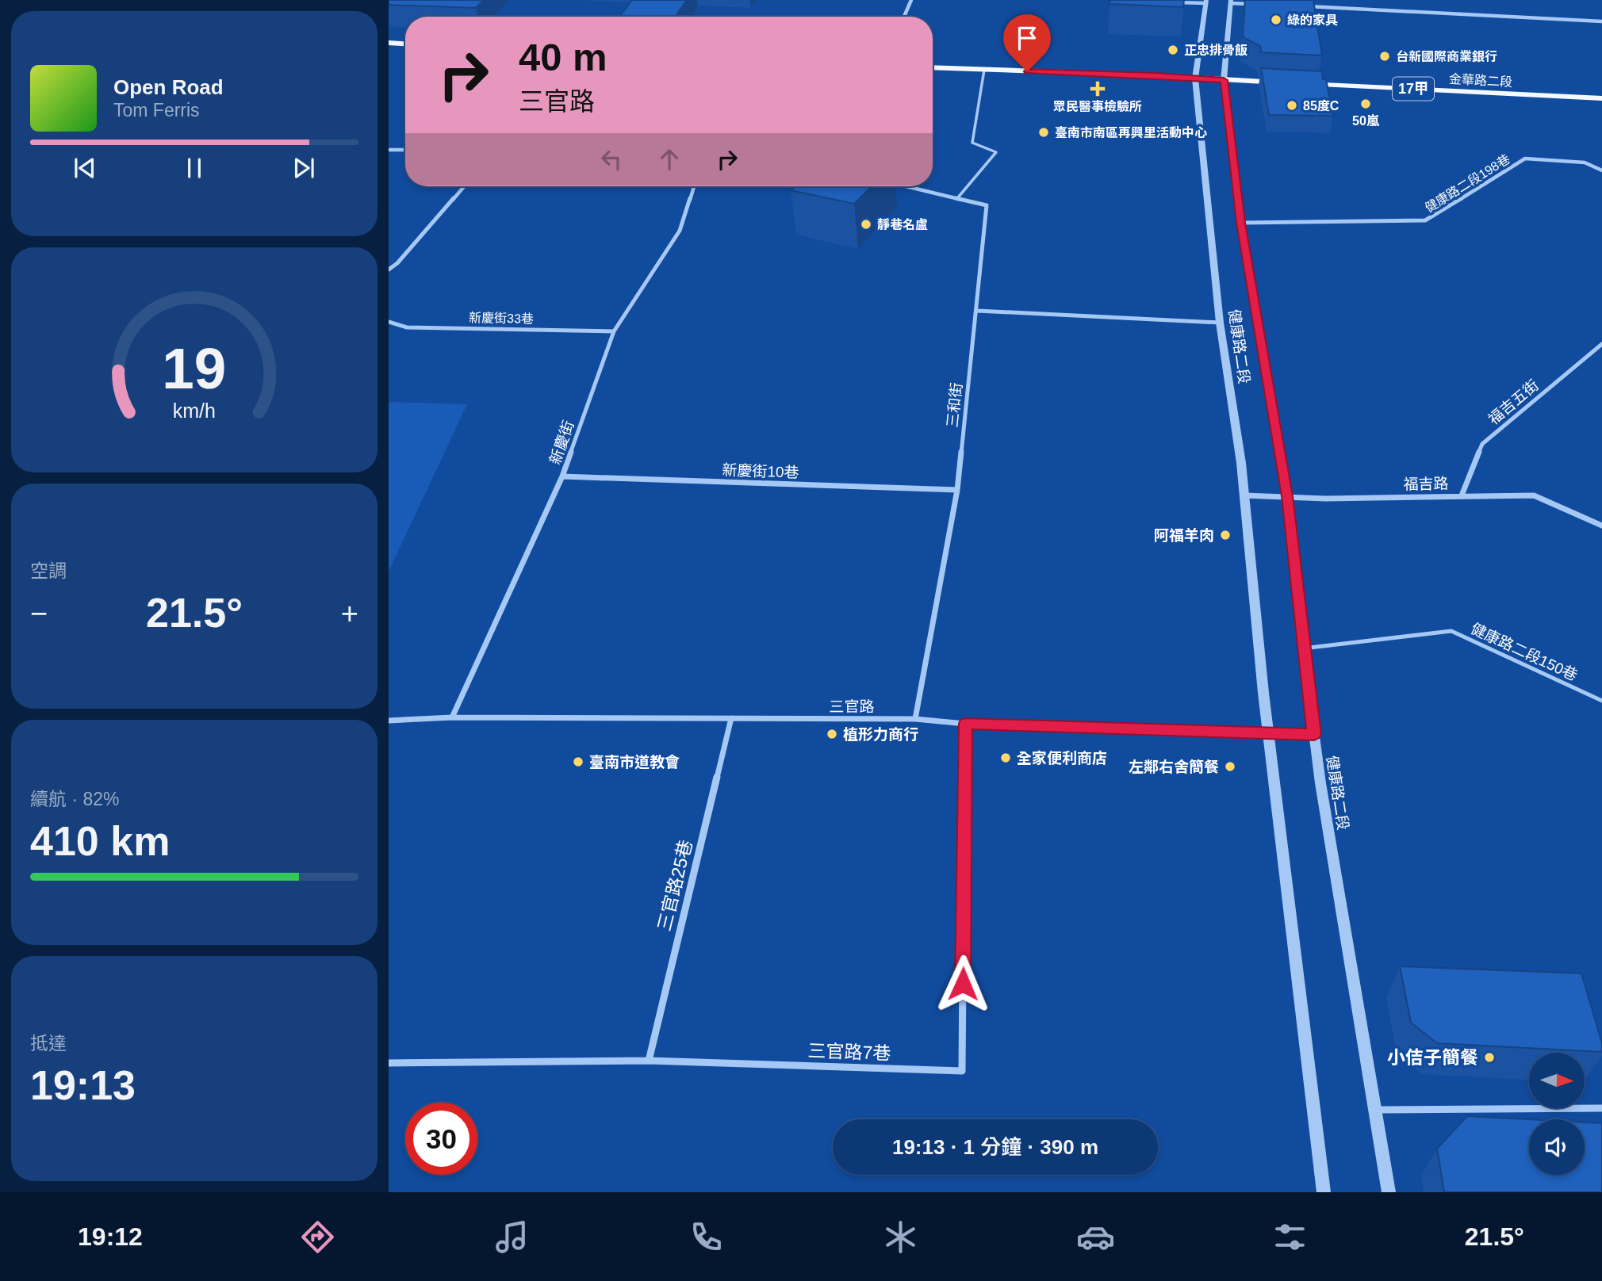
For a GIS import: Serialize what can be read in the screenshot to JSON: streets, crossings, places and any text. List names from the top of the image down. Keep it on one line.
{"streets":{"main road":["金華路二段","17甲"],"street":["健康路二段198巷","新慶街33巷","健康路二段","福吉五街","三和街","新慶街","新慶街10巷","福吉路","三官路","三官路25巷","三官路7巷"],"lane":["健康路二段150巷"]},"crossings":[["健康路二段198巷","健康路二段"],["新慶街33巷","新慶街"],["健康路二段","福吉路"],["健康路二段","健康路二段150巷"],["健康路二段","三官路"],["福吉五街","福吉路"],["三和街","新慶街10巷"],["三和街","三官路"],["新慶街","新慶街10巷"],["新慶街","三官路"],["三官路","三官路25巷"],["三官路","三官路7巷"],["三官路25巷","三官路7巷"]],"places":{"other":["綠的家具","正忠排骨飯","台新國際商業銀行","50嵐","85度C","臺南市南區再興里活動中心","靜巷名盧","阿福羊肉","植形力商行","全家便利商店","臺南市道教會","左鄰右舍簡餐","小佶子簡餐"],"health":["眾民醫事檢驗所"]},"north":"right","page":{"turn":["40 m","三官路"],"song":["Open Road","Tom Ferris"],"tile":["空調",["續航 · 82%","410 km"],["抵達","19:13"]],"heat":["−","21.5°","+"],"limit":"30","trip":"19:13 · 1 分鐘 · 390 m","tabs":["19:12","21.5°"],"gauge":["19","km/h"]}}
